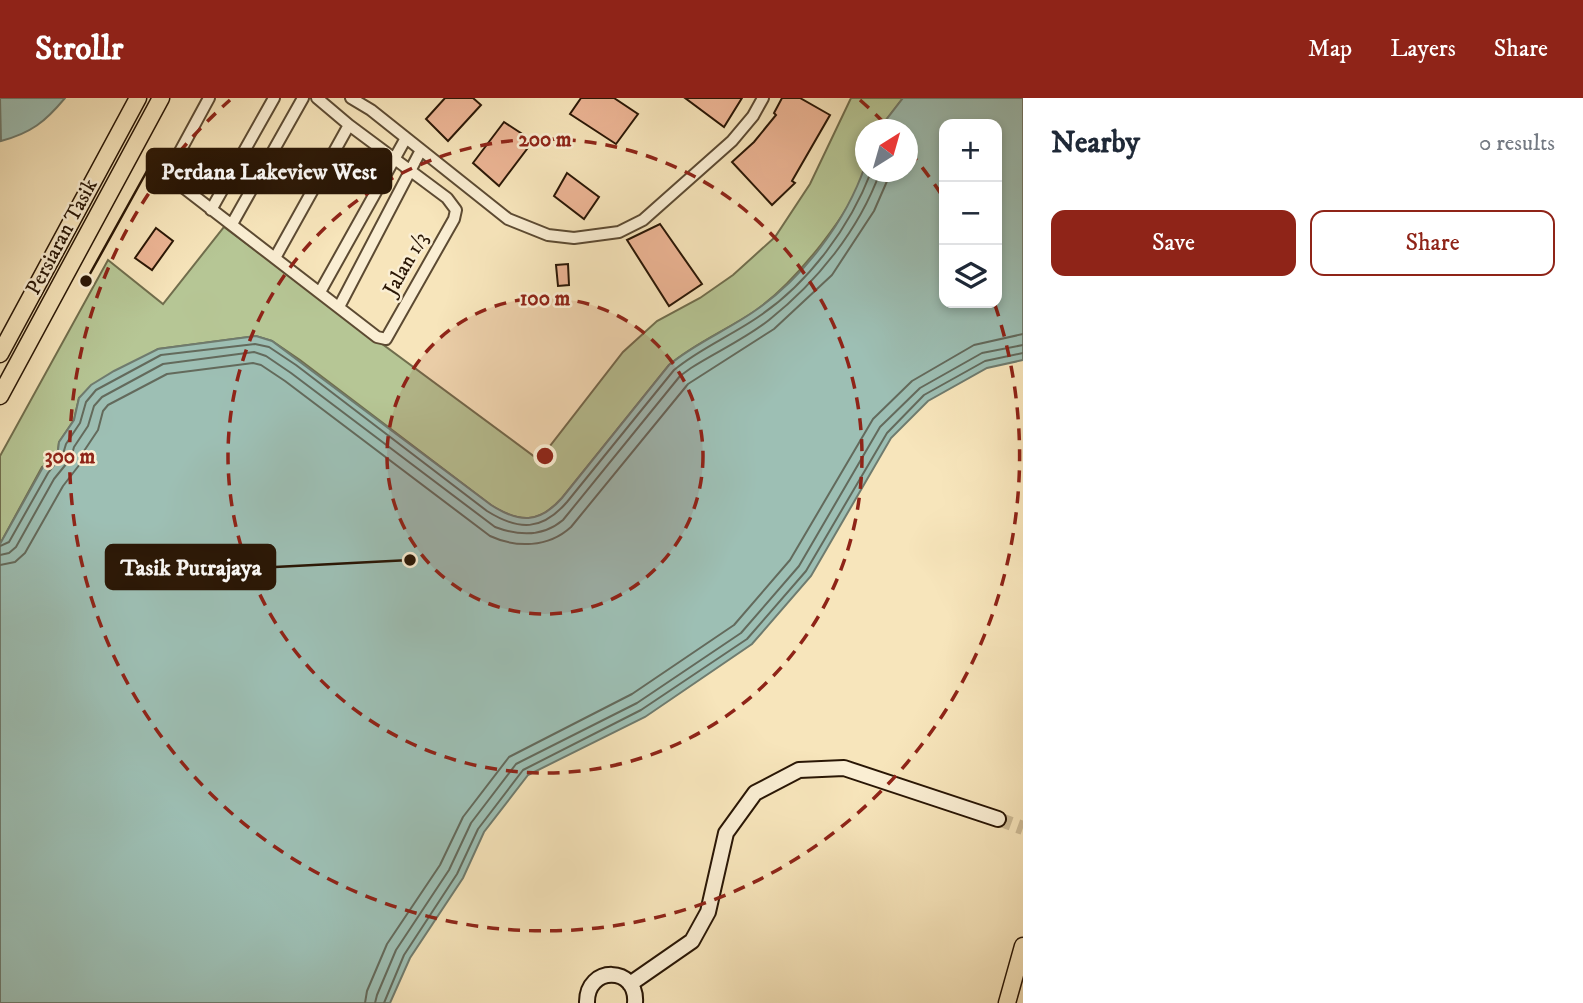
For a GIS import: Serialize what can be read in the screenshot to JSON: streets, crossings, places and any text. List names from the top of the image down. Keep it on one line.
{"streets":{"main road":["Persiaran Tasik"],"street":["Jalan 1/3"]},"places":["Perdana Lakeview West","Tasik Putrajaya"],"north":"top right","page":{"header":"Strollr","nav":["Map","Layers","Share"],"heading":["Nearby","0 results"],"map_buttons":["+","−"],"buttons":["Save","Share"]},"rings":["200 m","100 m","300 m"]}
